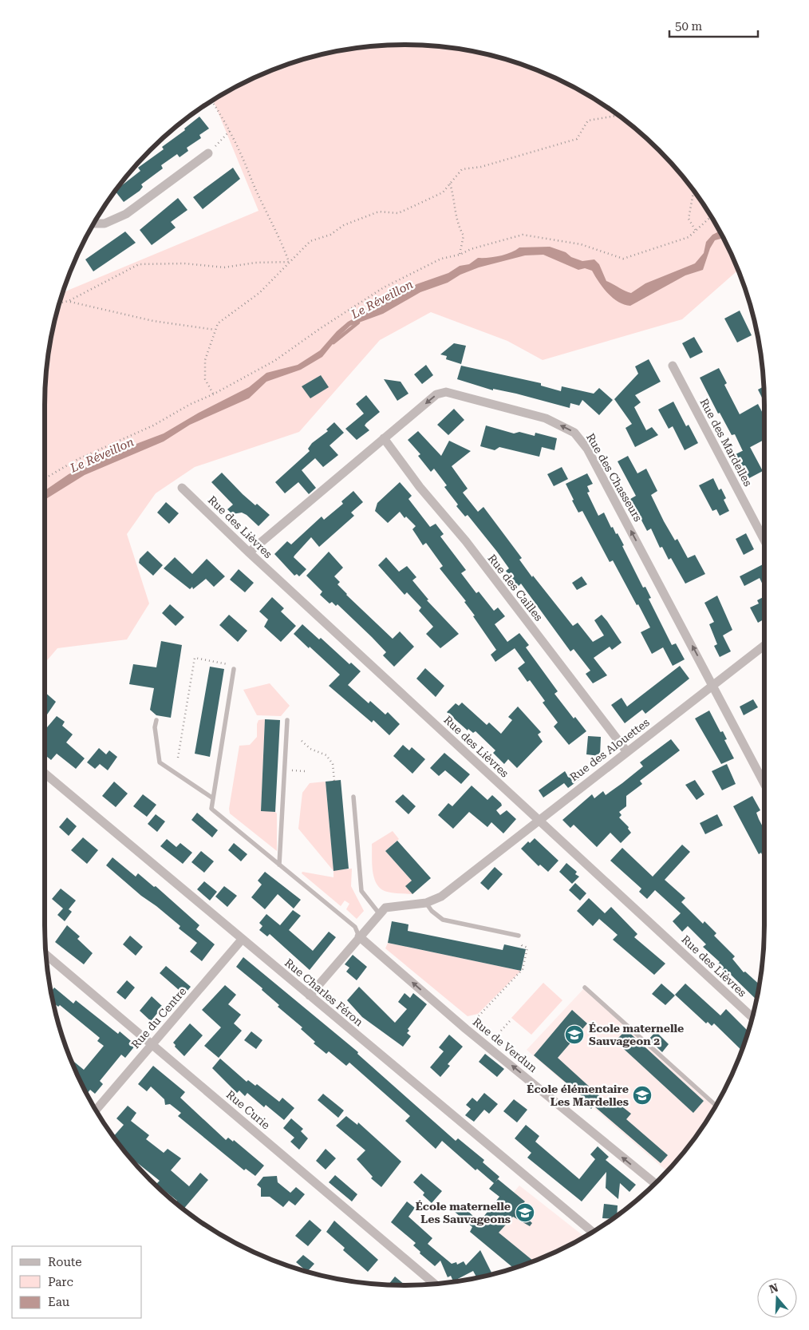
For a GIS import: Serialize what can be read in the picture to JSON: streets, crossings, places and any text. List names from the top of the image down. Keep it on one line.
{"streets":{"street":["Rue des Mardelles","Rue des Chasseurs","Rue des Lièvres","Rue des Cailles","Rue des Alouettes","Rue Charles Féron","Rue du Centre","Rue de Verdun","Rue Curie"]},"crossings":[["Rue des Chasseurs","Rue des Lièvres"],["Rue des Chasseurs","Rue des Cailles"],["Rue des Chasseurs","Rue des Alouettes"],["Rue des Lièvres","Rue des Alouettes"],["Rue des Cailles","Rue des Alouettes"],["Rue Charles Féron","Rue du Centre"],["Rue du Centre","Rue Curie"]],"one_way":["Rue des Chasseurs","Rue de Verdun"],"water":["Le Réveillon"],"places":{"school or university":["École maternelle Sauvageon 2","École élémentaire Les Mardelles","École maternelle Les Sauvageons"]},"legend":["Route","Parc","Eau"],"scale_bar":"50 m","north":"top"}
